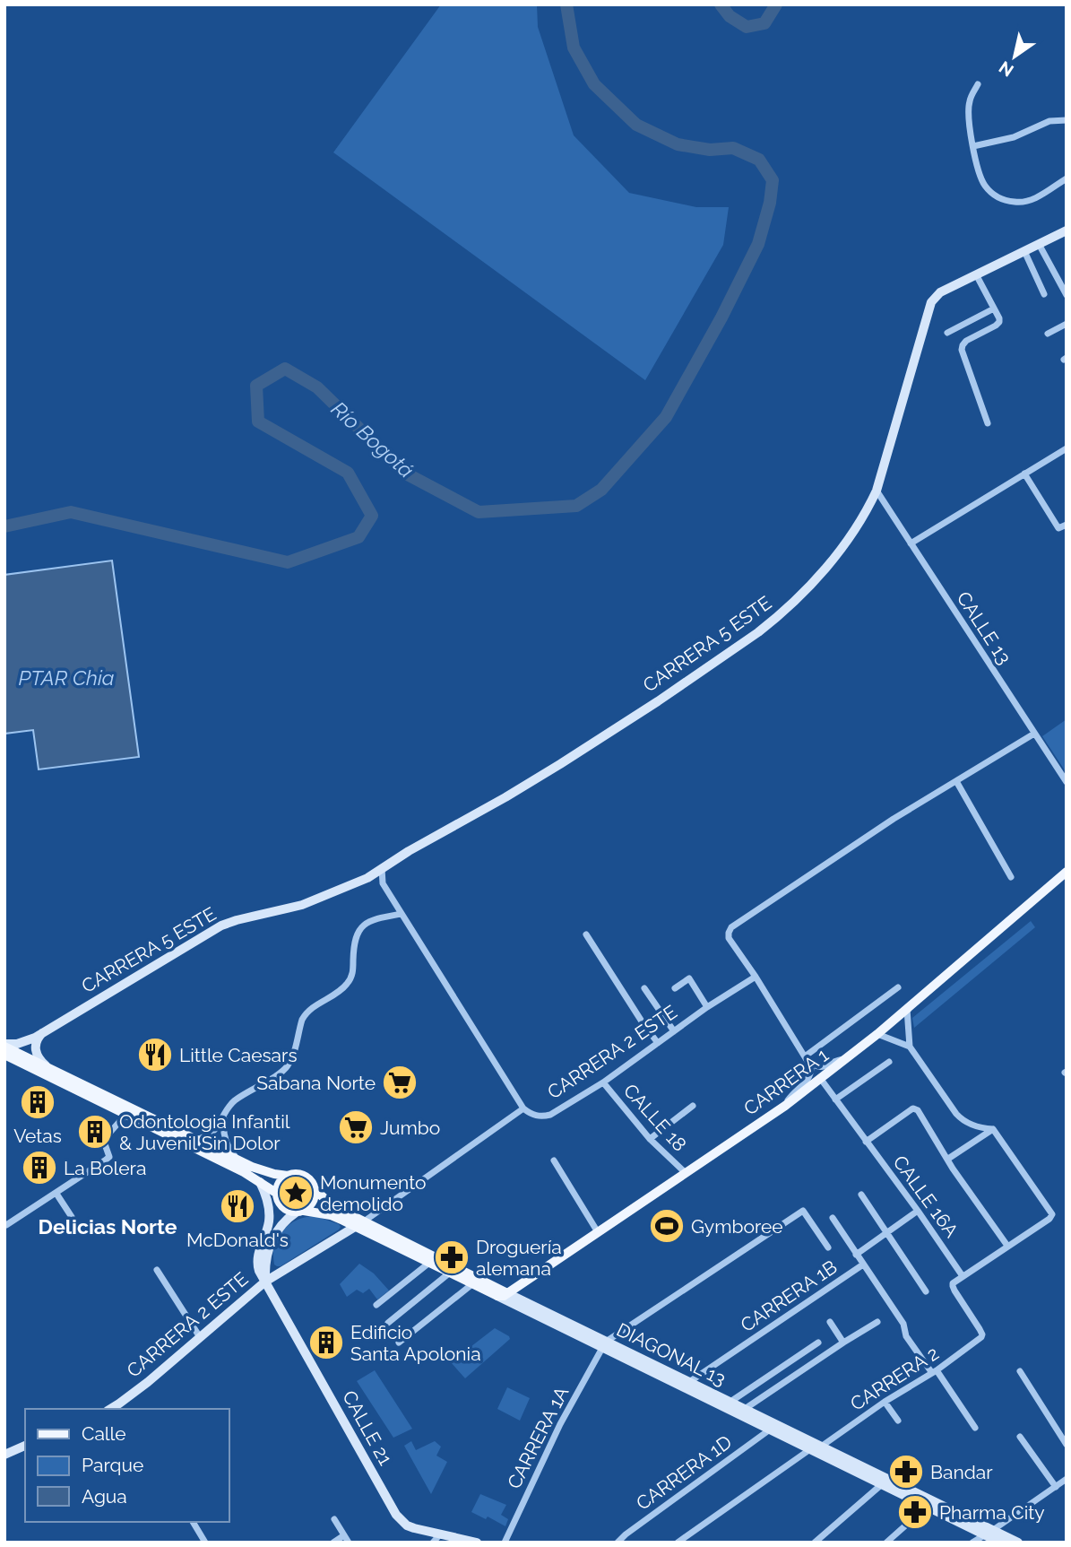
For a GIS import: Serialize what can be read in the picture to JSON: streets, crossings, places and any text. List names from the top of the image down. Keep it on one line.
{"streets":{"main road":["CARRERA 1","DIAGONAL 13"],"street":["CALLE 13","CARRERA 5 ESTE","CARRERA 2 ESTE","CALLE 18","CALLE 16A","CARRERA 1B","CARRERA 2","CALLE 21","CARRERA 1A","CARRERA 1D"]},"crossings":[["CALLE 13","CARRERA 5 ESTE"],["CARRERA 2 ESTE","CALLE 18"],["CARRERA 2 ESTE","DIAGONAL 13"],["CARRERA 2 ESTE","CALLE 21"],["CARRERA 1","CALLE 18"],["CARRERA 1","CALLE 16A"],["CARRERA 1","DIAGONAL 13"],["CALLE 16A","CARRERA 1B"],["CALLE 16A","CARRERA 2"],["CARRERA 1B","DIAGONAL 13"],["DIAGONAL 13","CARRERA 2"],["DIAGONAL 13","CARRERA 1A"],["DIAGONAL 13","CARRERA 1D"]],"districts":["Delicias Norte"],"water":["Río Bogotá","PTAR Chia"],"places":{"restaurant":["Little Caesars","McDonald's"],"supermarket":["Sabana Norte","Jumbo"],"building":["Vetas","Odontologia Infantil & Juvenil Sin Dolor","La Bolera","Edificio Santa Apolonia"],"place":["Monumento demolido"],"sports":["Gymboree"],"pharmacy":["Droguería alemana","Bandar","Pharma City"]},"legend":["Calle","Parque","Agua"],"north":"bottom left"}
